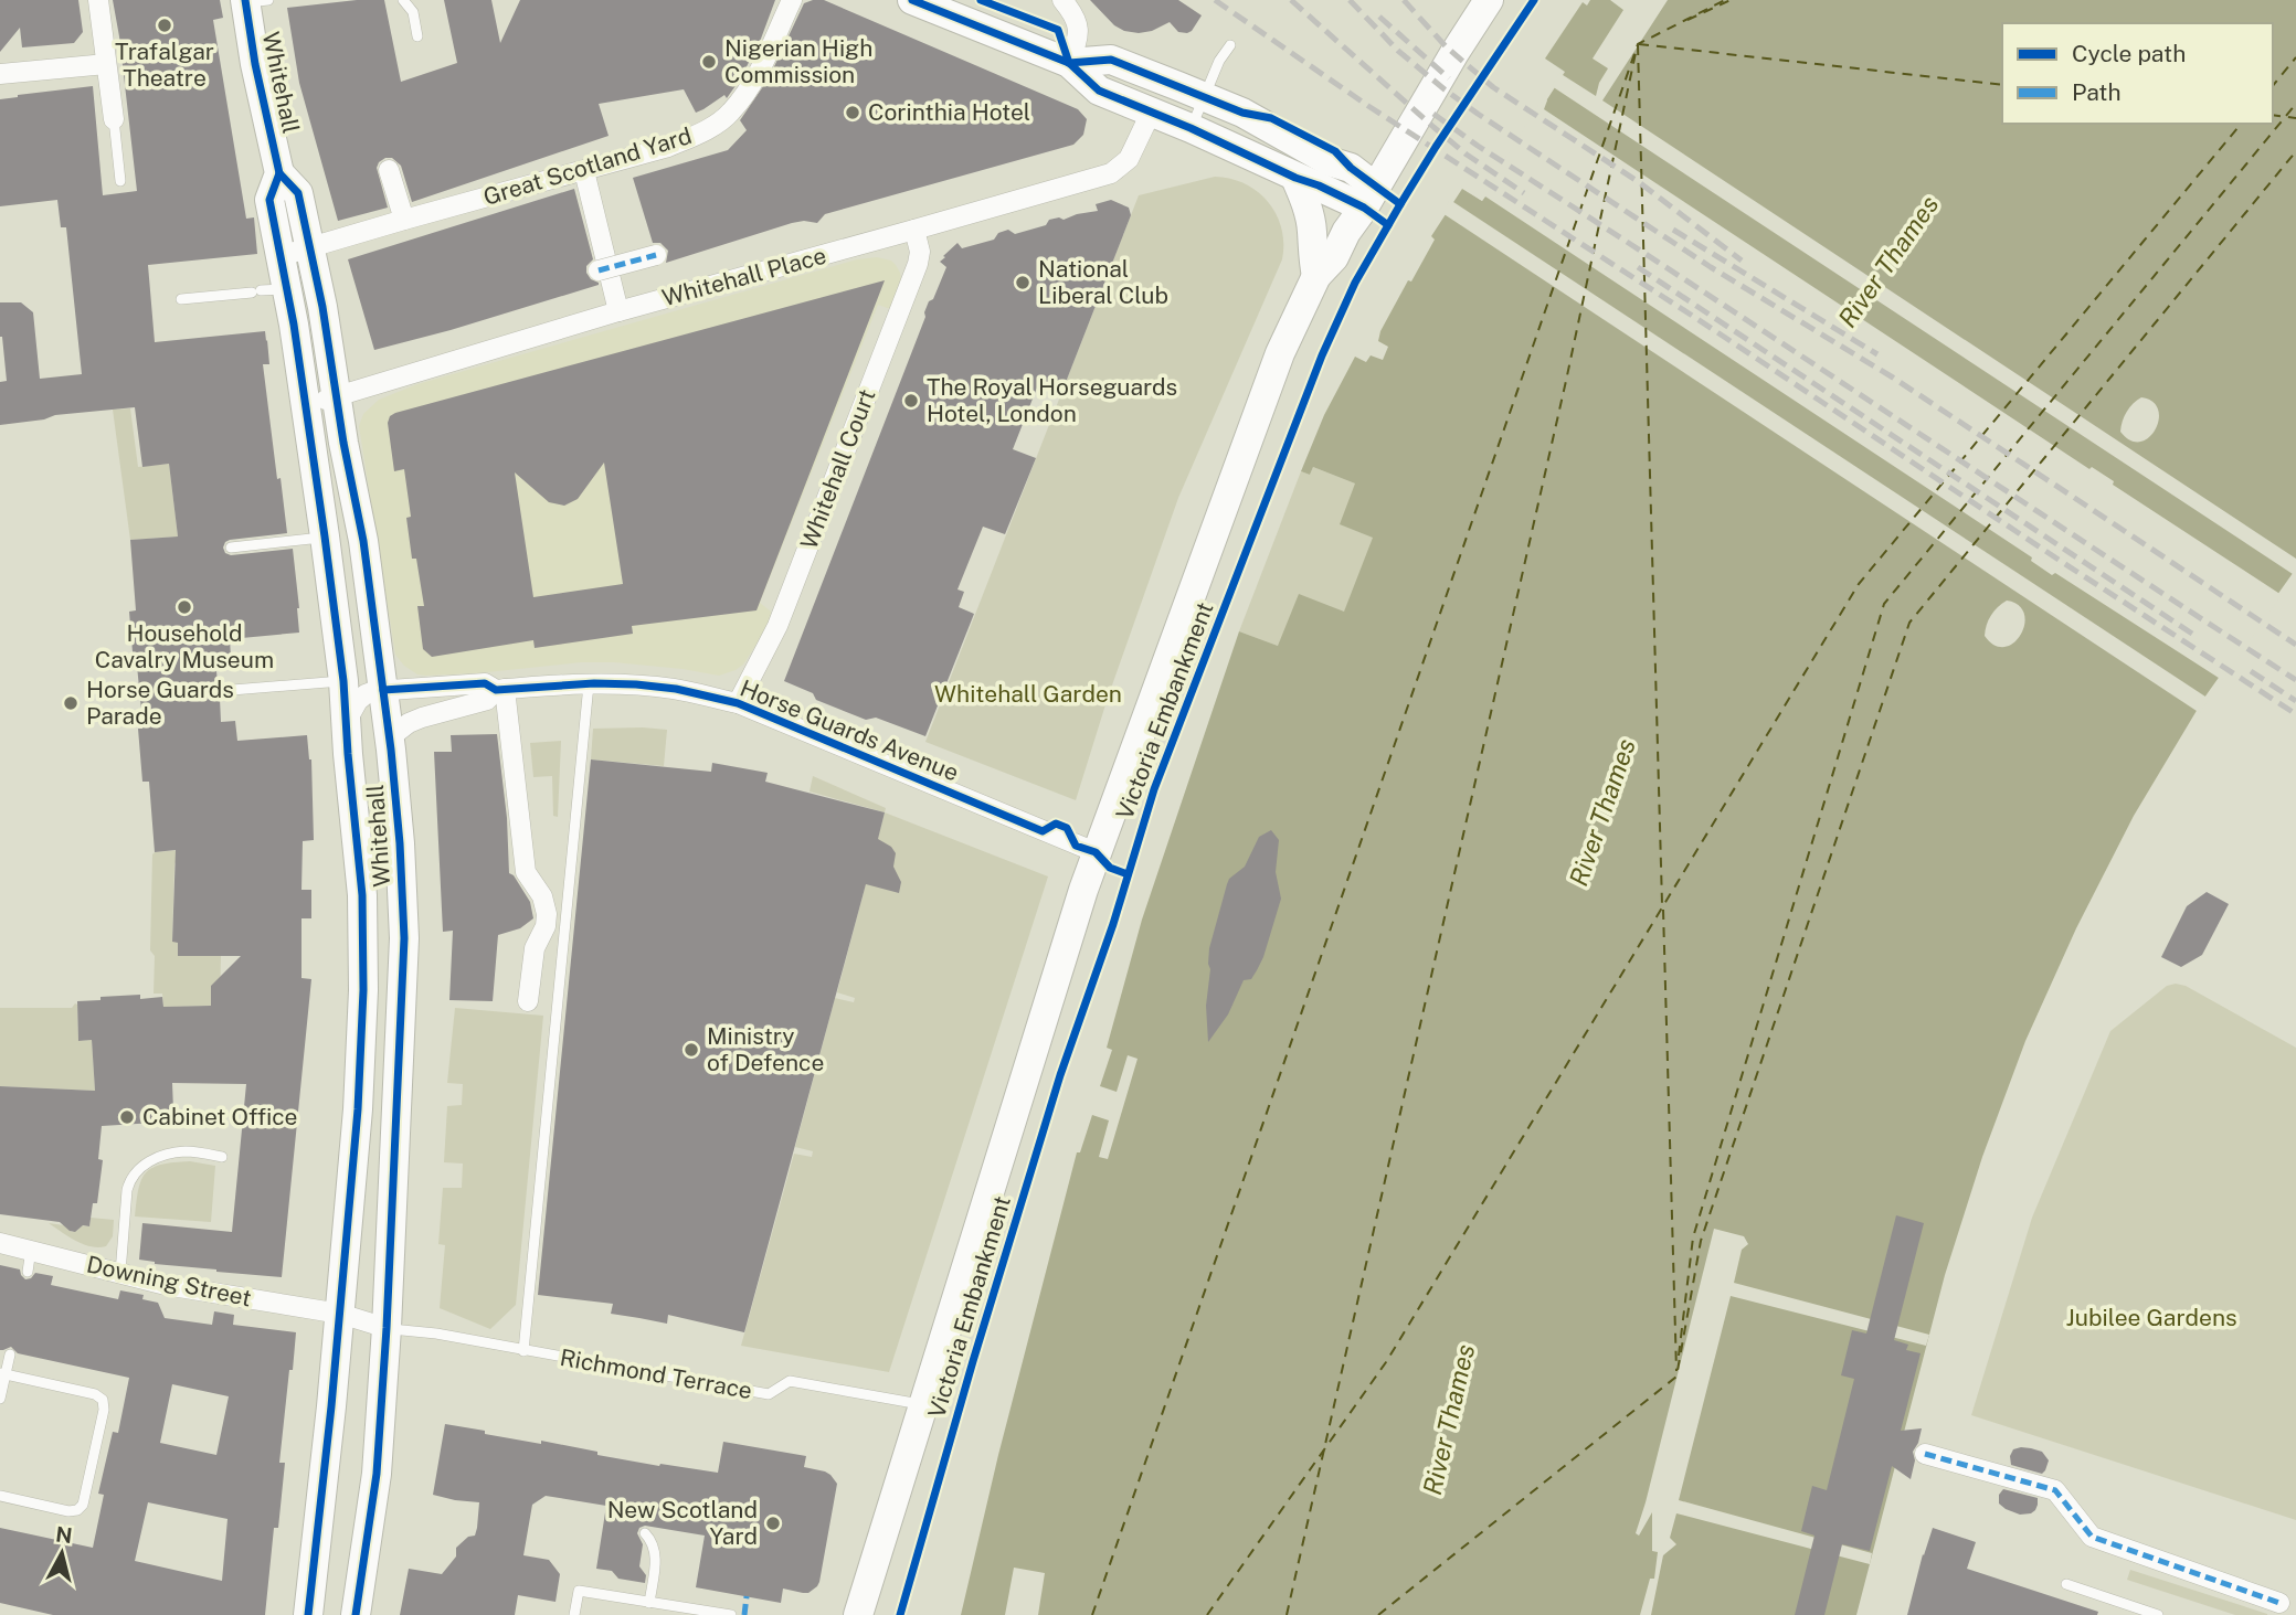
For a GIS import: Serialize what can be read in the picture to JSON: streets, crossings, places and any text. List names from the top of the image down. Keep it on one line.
{"streets":{"main road":["Whitehall","Victoria Embankment"],"street":["Great Scotland Yard","Whitehall Place","Whitehall Court","Horse Guards Avenue","Downing Street"],"lane":["Richmond Terrace"]},"crossings":[["Whitehall","Great Scotland Yard"],["Whitehall","Whitehall Place"],["Whitehall","Horse Guards Avenue"],["Whitehall","Downing Street"],["Whitehall","Richmond Terrace"],["Whitehall Place","Whitehall Court"],["Whitehall Court","Horse Guards Avenue"],["Victoria Embankment","Horse Guards Avenue"],["Victoria Embankment","Richmond Terrace"],["Downing Street","Richmond Terrace"]],"water":["River Thames"],"parks":["Whitehall Garden","Jubilee Gardens"],"places":["Trafalgar Theatre","Nigerian High Commission","Corinthia Hotel","National Liberal Club","The Royal Horseguards Hotel, London","Household Cavalry Museum","Horse Guards Parade","Ministry of Defence","Cabinet Office","New Scotland Yard"],"legend":["Cycle path","Path"],"north":"top"}
